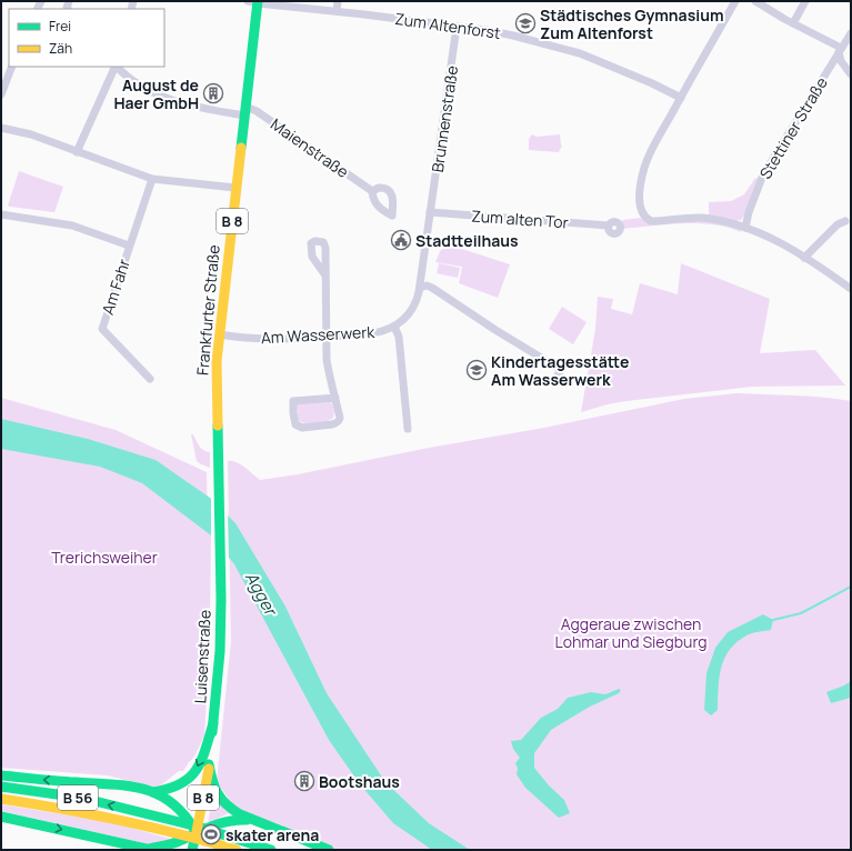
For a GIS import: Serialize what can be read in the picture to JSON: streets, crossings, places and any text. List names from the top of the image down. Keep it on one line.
{"streets":{"main road":["B 8","Frankfurter Straße","Luisenstraße","B 56"],"street":["Zum Altenforst","Brunnenstraße","Stettiner Straße","Maienstraße","Zum alten Tor","Am Fahr","Am Wasserwerk"]},"crossings":[["Zum Altenforst","Brunnenstraße"],["Zum Altenforst","Frankfurter Straße"],["Brunnenstraße","Zum alten Tor"],["Brunnenstraße","Am Wasserwerk"],["Maienstraße","Frankfurter Straße"],["Zum alten Tor","Am Wasserwerk"],["Frankfurter Straße","Am Wasserwerk"],["Frankfurter Straße","Luisenstraße"]],"water":["Agger"],"parks":["Trerichsweiher","Aggeraue zwischen Lohmar und Siegburg"],"places":{"school or university":["Städtisches Gymnasium Zum Altenforst","Kindertagesstätte Am Wasserwerk"],"building":["August de Haer GmbH","Bootshaus"],"public building":["Stadtteilhaus"],"sports":["skater arena"]},"legend":["Frei","Zäh"]}
